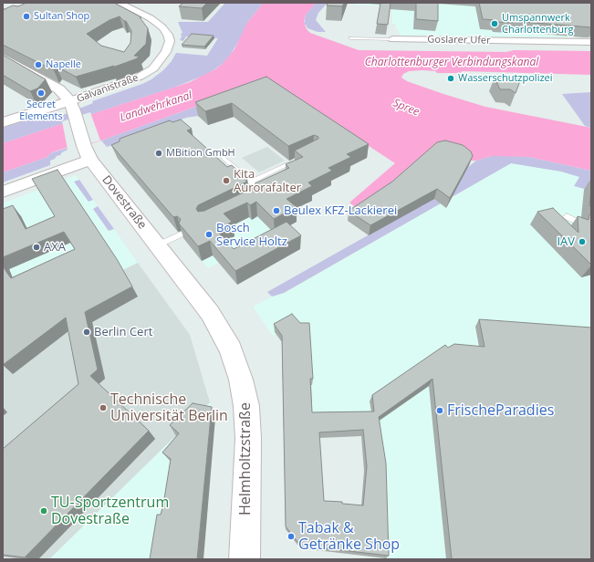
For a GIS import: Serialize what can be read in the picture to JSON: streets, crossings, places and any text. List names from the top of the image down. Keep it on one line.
{"streets":{"street":["Goslarer Ufer","Galvanistraße","Dovestraße","Helmholtzstraße"]},"crossings":[["Dovestraße","Helmholtzstraße"]],"water":["Charlottenburger Verbindungskanal","Landwehrkanal","Spree"],"places":["Sultan Shop","Umspannwerk Charlottenburg","Napelle","Wasserschutzpolizei","Secret Elements","MBition GmbH","Kita Aurorafalter","Beulex KFZ-Lackierei","Bosch Service Holtz","IAV","AXA","Berlin Cert","Technische Universität Berlin","FrischeParadies","TU-Sportzentrum Dovestraße","Tabak & Getränke Shop"]}
